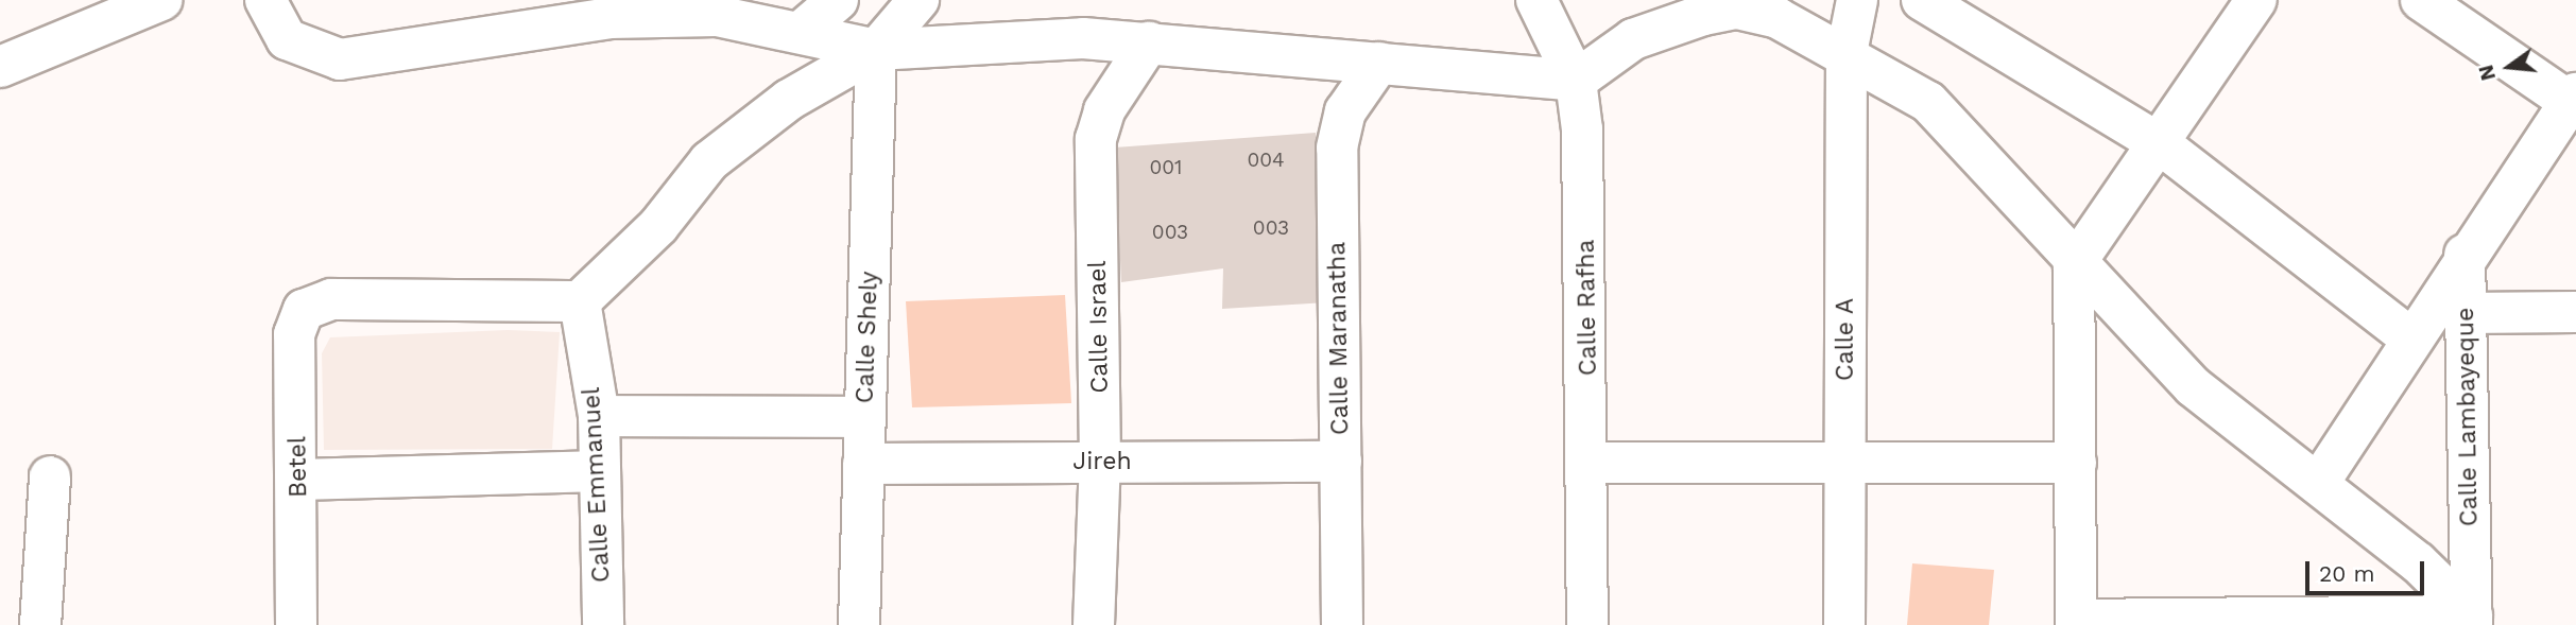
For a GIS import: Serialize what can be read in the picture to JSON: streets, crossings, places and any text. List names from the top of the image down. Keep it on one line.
{"streets":{"street":["Calle Rafha","Calle Israel","Calle Shely","Calle Maranatha","Calle A","Calle Lambayeque","Jireh","Betel","Calle Emmanuel"]},"crossings":[["Calle Israel","Jireh"],["Calle Shely","Jireh"],["Calle Maranatha","Jireh"],["Betel","Calle Emmanuel"]],"house_numbers":["004","001","003","003"],"scale_bar":"20 m","north":"left"}
